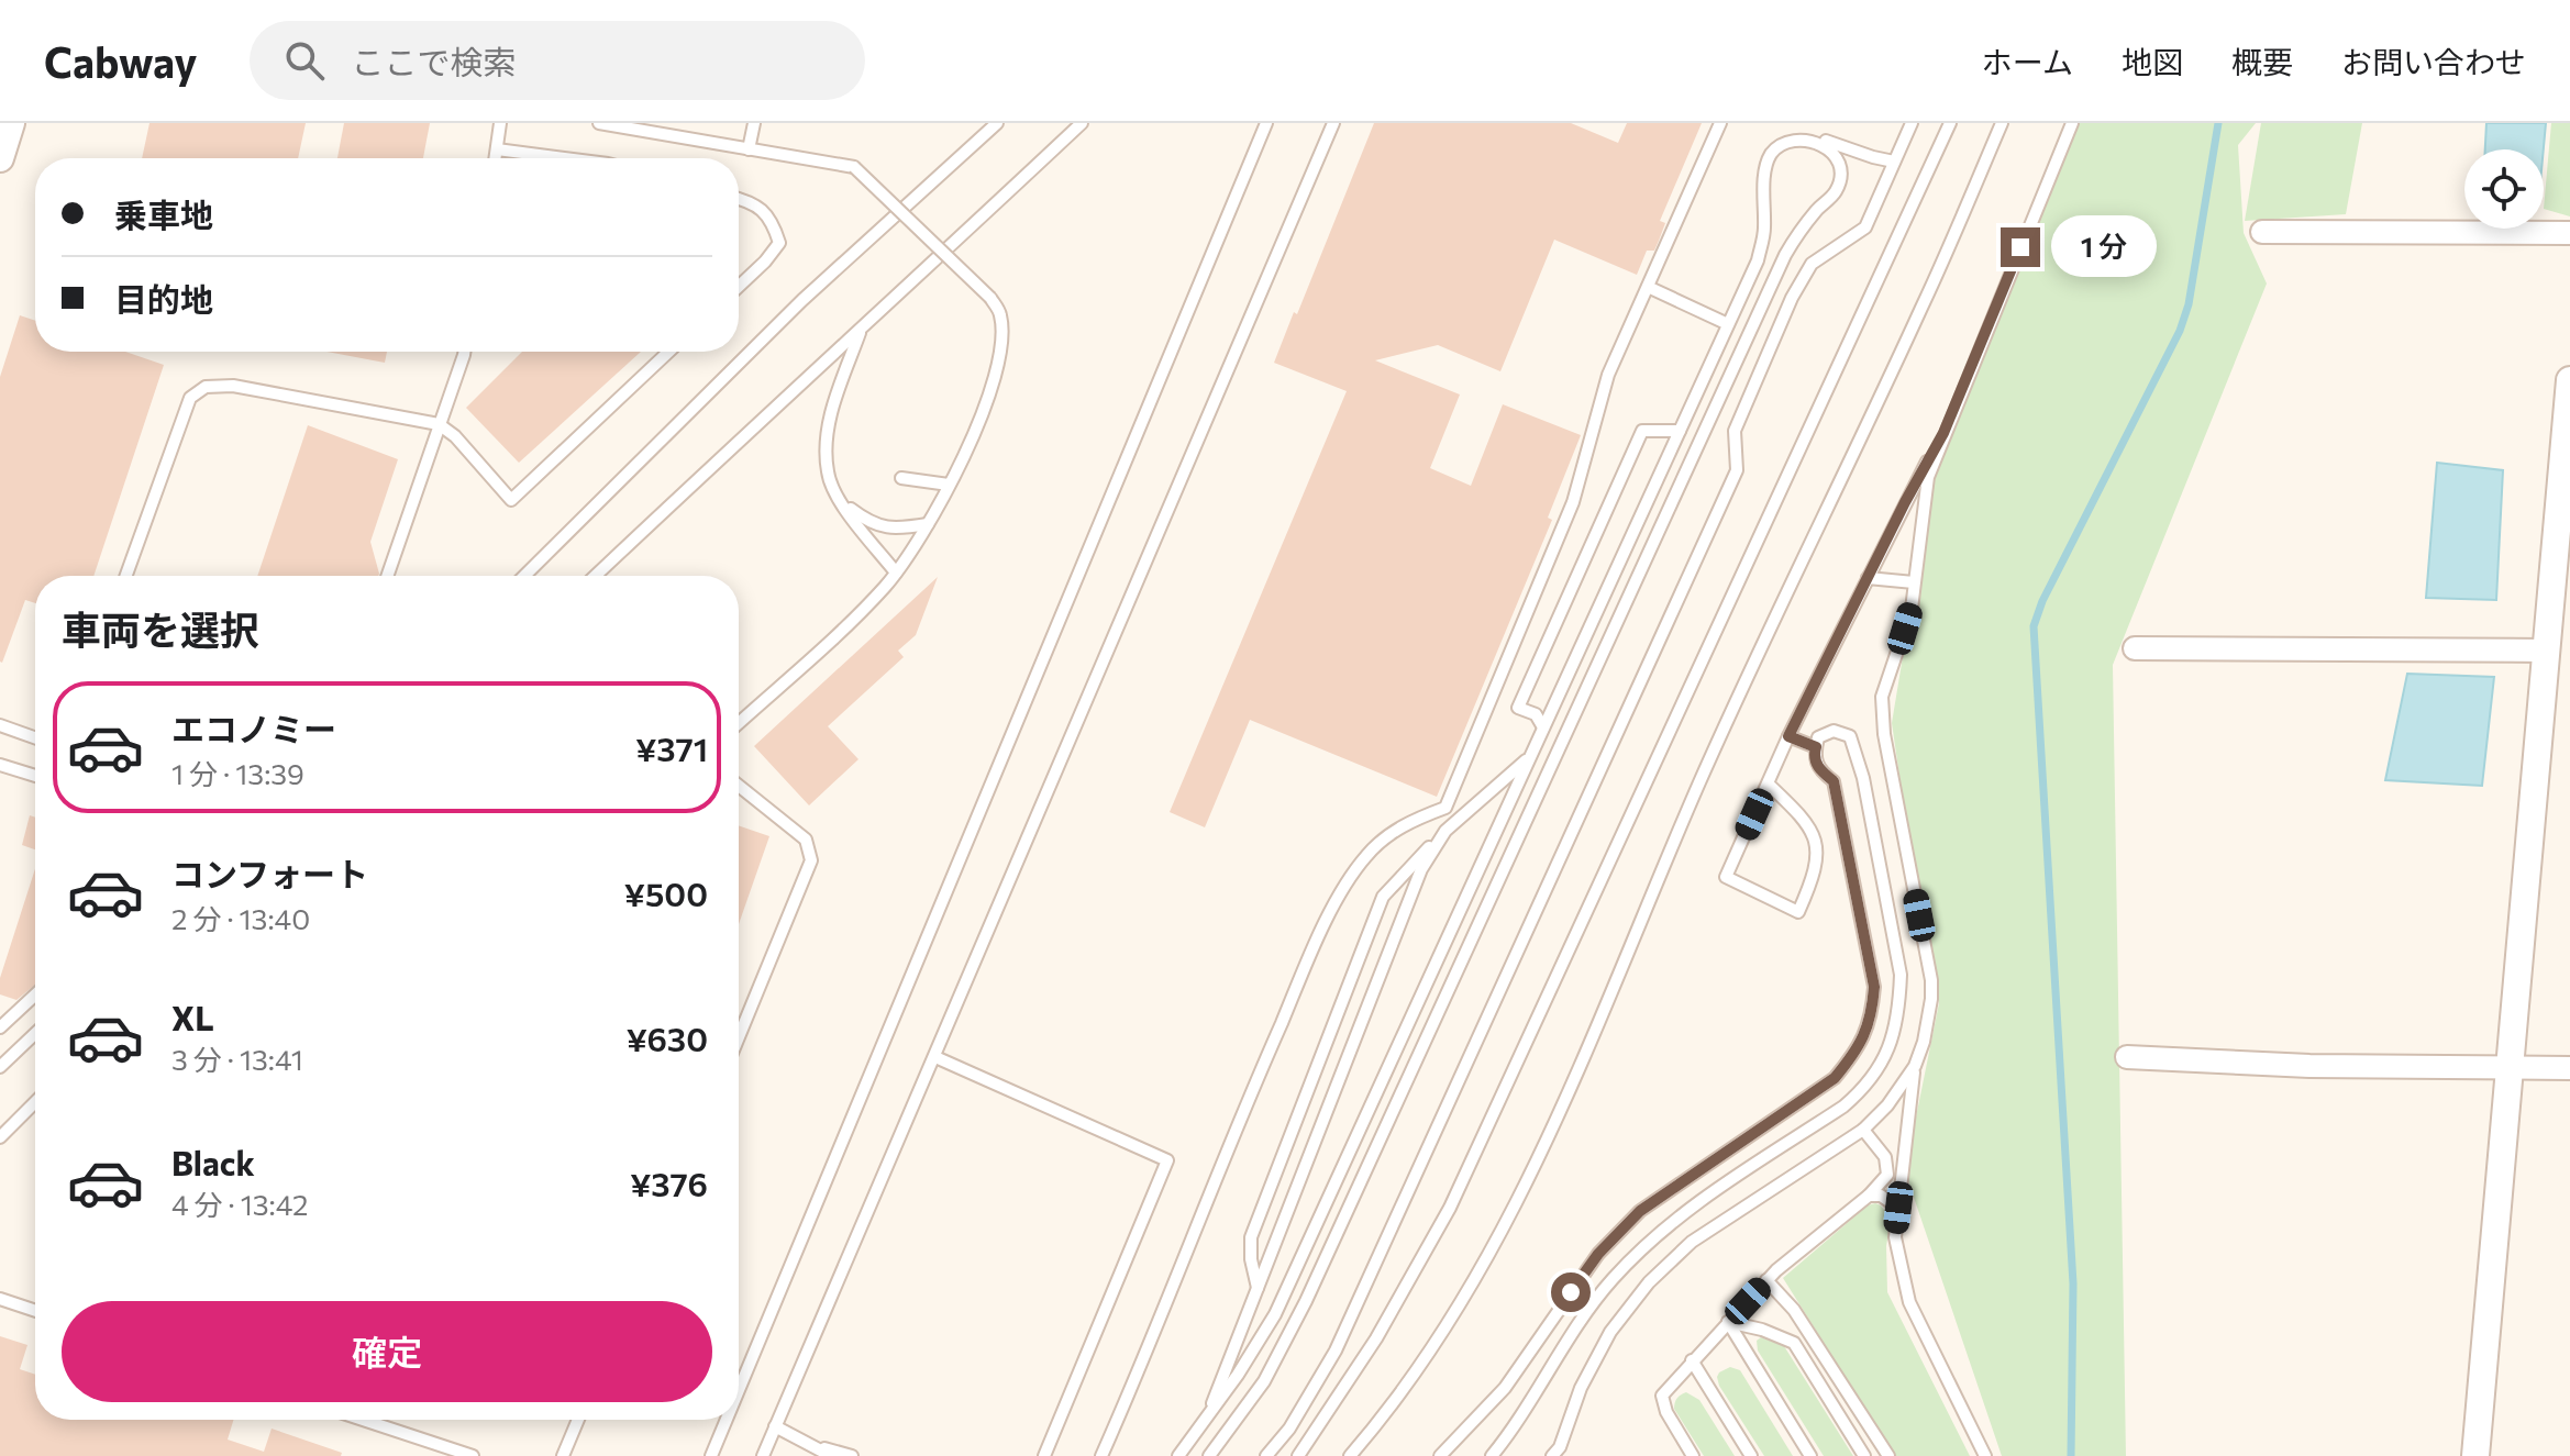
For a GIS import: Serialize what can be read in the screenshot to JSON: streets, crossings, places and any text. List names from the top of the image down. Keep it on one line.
{"page":{"header":"Cabway","search":"ここで検索","nav":["ホーム","地図","概要","お問い合わせ"],"banner":["乗車地","目的地"],"bubble":"1 分","heading":"車両を選択","list":[{"name":"エコノミー","note":"1 分 · 13:39","value":"¥371"},{"name":"コンフォート","note":"2 分 · 13:40","value":"¥500"},{"name":"XL","note":"3 分 · 13:41","value":"¥630"},{"name":"Black","note":"4 分 · 13:42","value":"¥376"}],"buttons":"確定"}}
